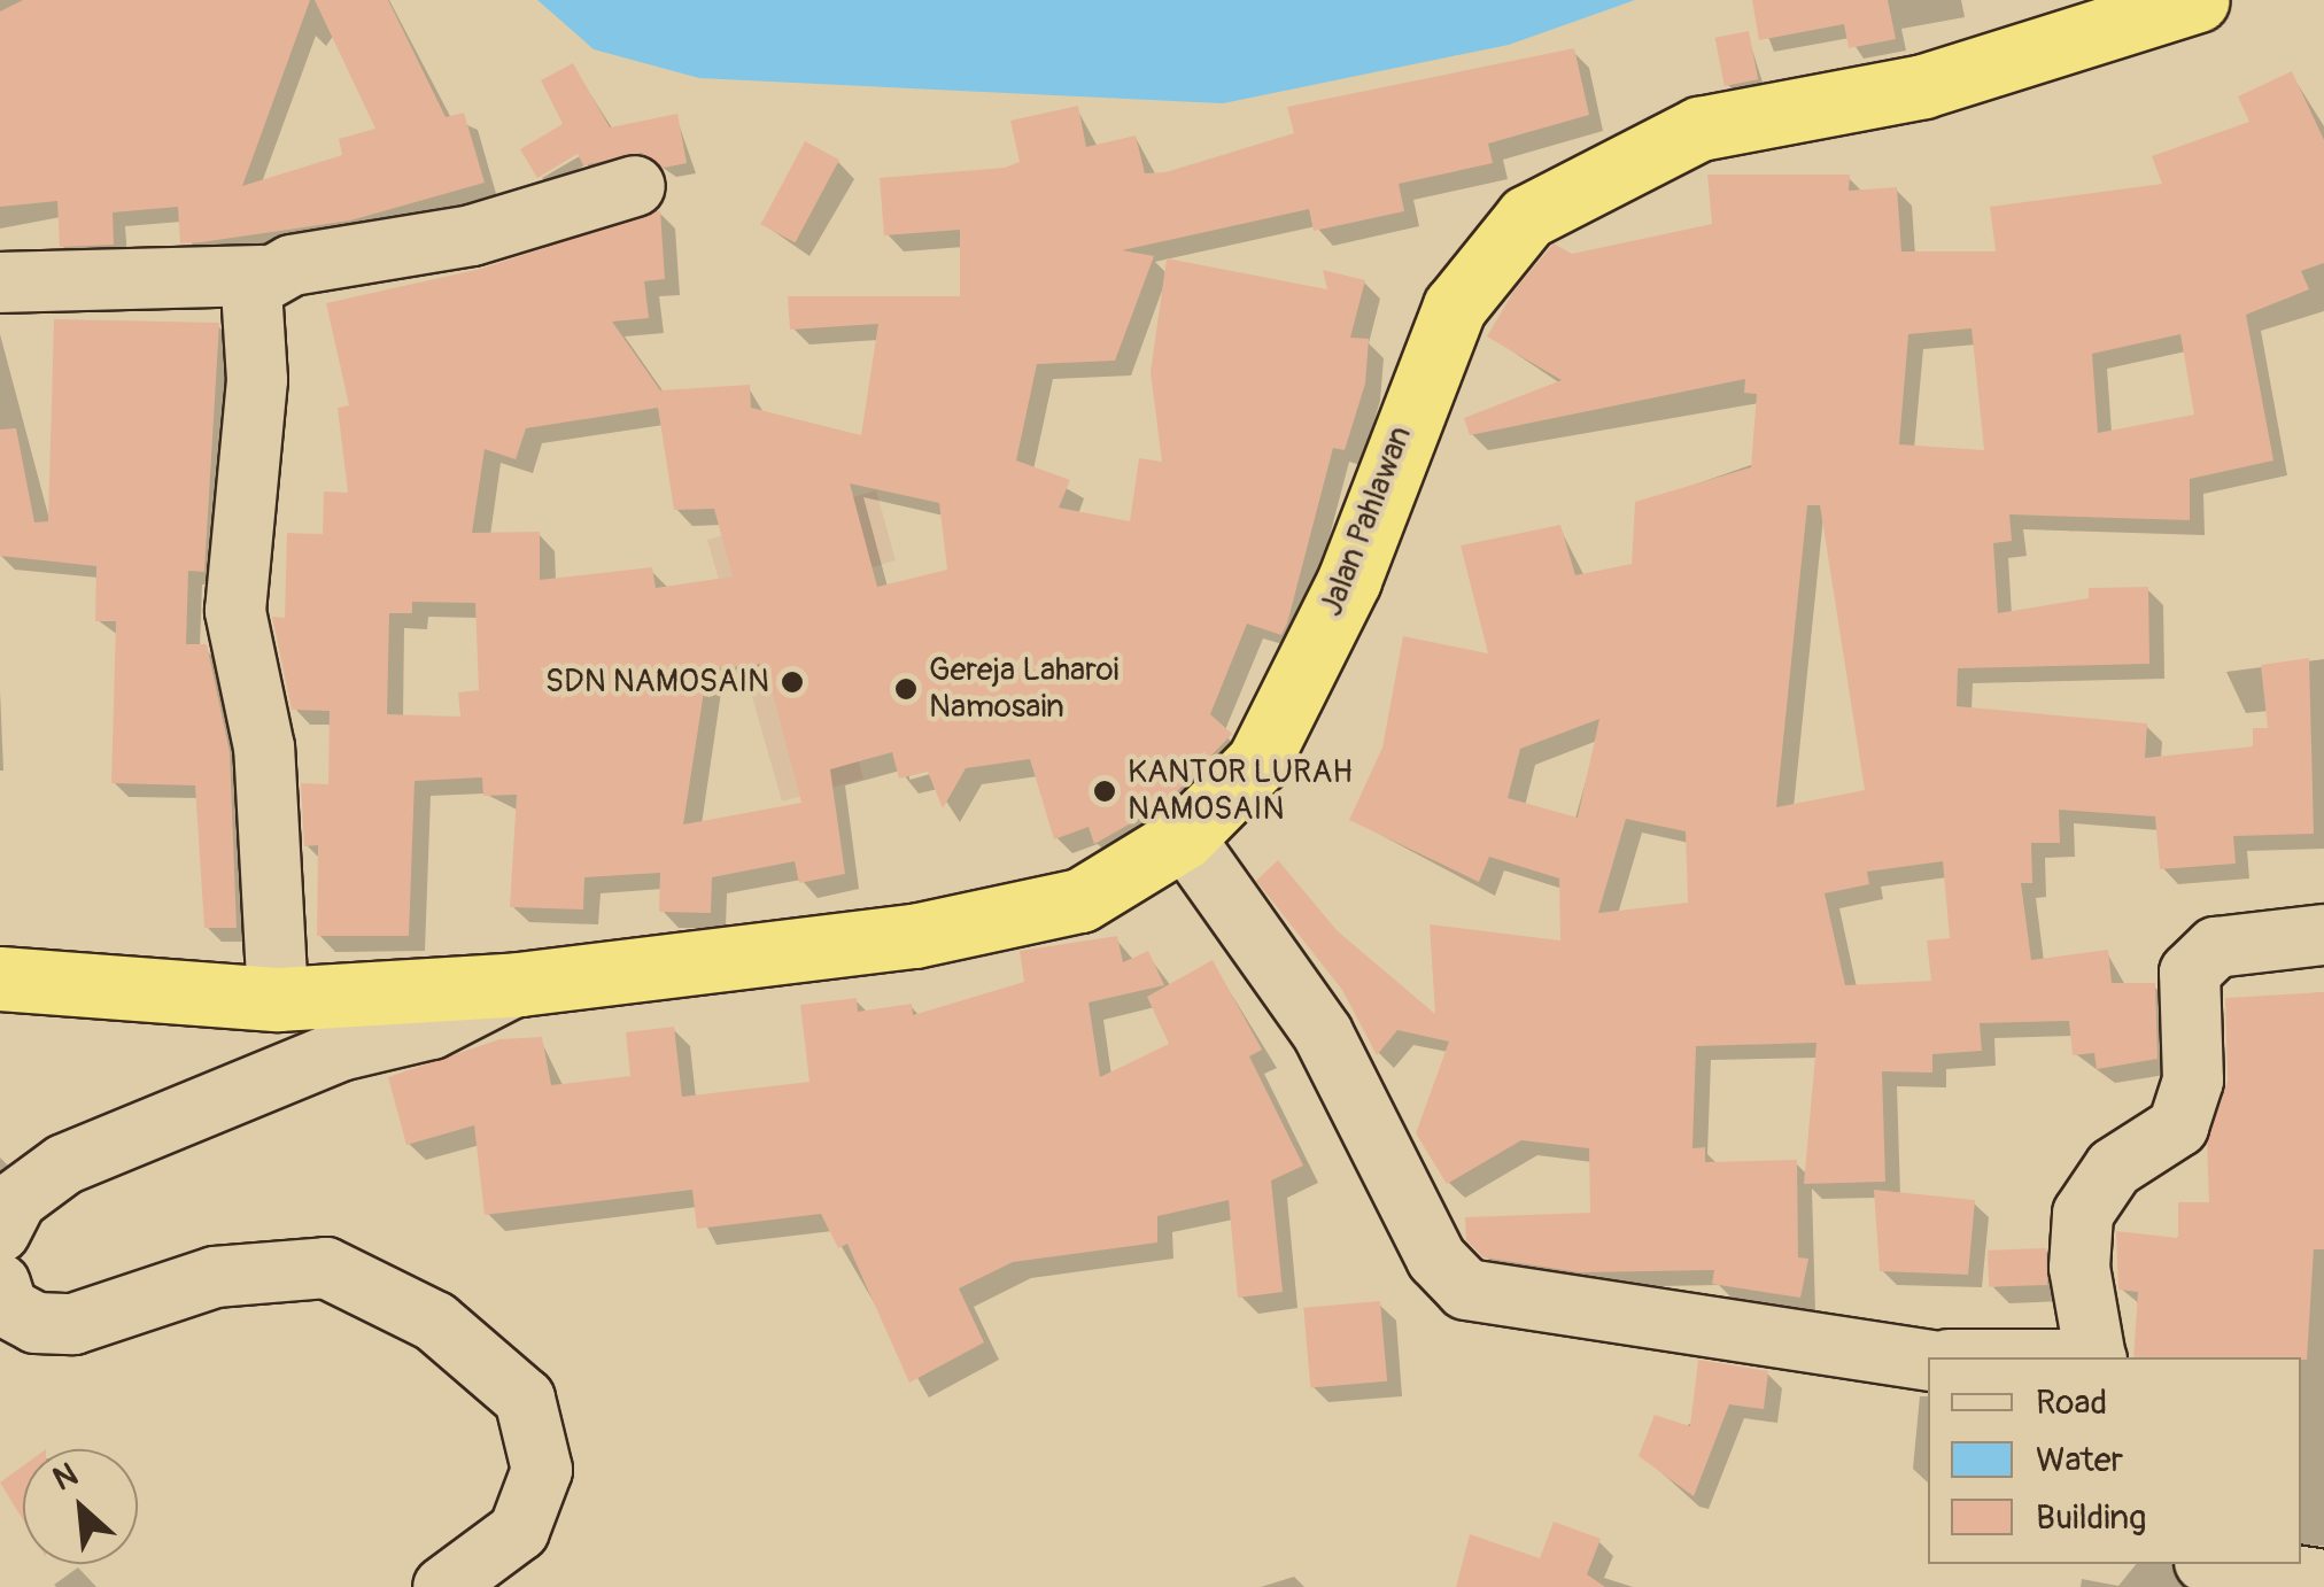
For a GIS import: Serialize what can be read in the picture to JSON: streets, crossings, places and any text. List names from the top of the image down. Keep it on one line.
{"streets":{"highway":["Jalan Pahlawan"]},"places":["SDN NAMOSAIN","Gereja Laharoi Namosain","KANTOR LURAH NAMOSAIN"],"legend":["Road","Water","Building"],"north":"top left"}
